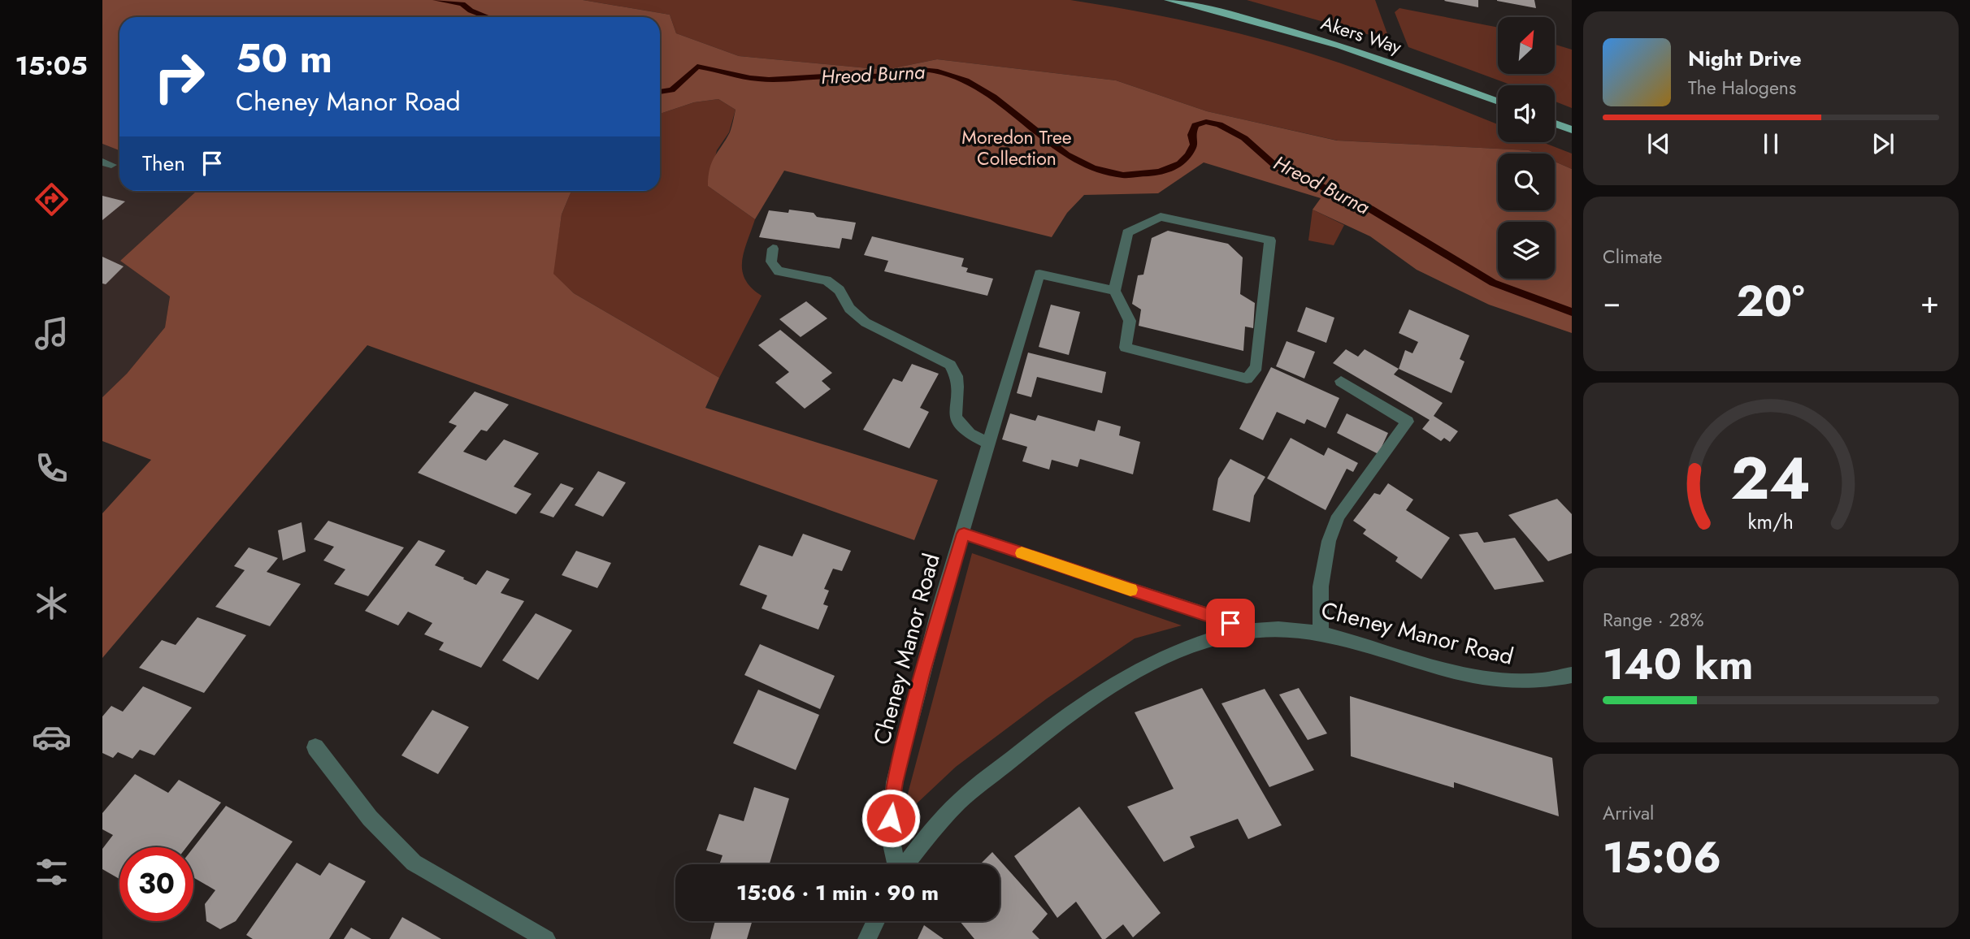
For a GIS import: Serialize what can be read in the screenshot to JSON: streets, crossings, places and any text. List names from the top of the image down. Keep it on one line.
{"streets":{"main road":["Akers Way"],"street":["Cheney Manor Road"]},"water":["Hreod Burna"],"parks":["Moredon Tree Collection"],"north":"top right","page":{"tabs":"15:05","turn":["50 m","Cheney Manor Road"],"song":["Night Drive","The Halogens"],"then":"Then","tile":["Climate",["Range · 28%","140 km"],["Arrival","15:06"]],"heat":["−","20°","+"],"limit":"30","trip":"15:06 · 1 min · 90 m","gauge":["24","km/h"]}}
